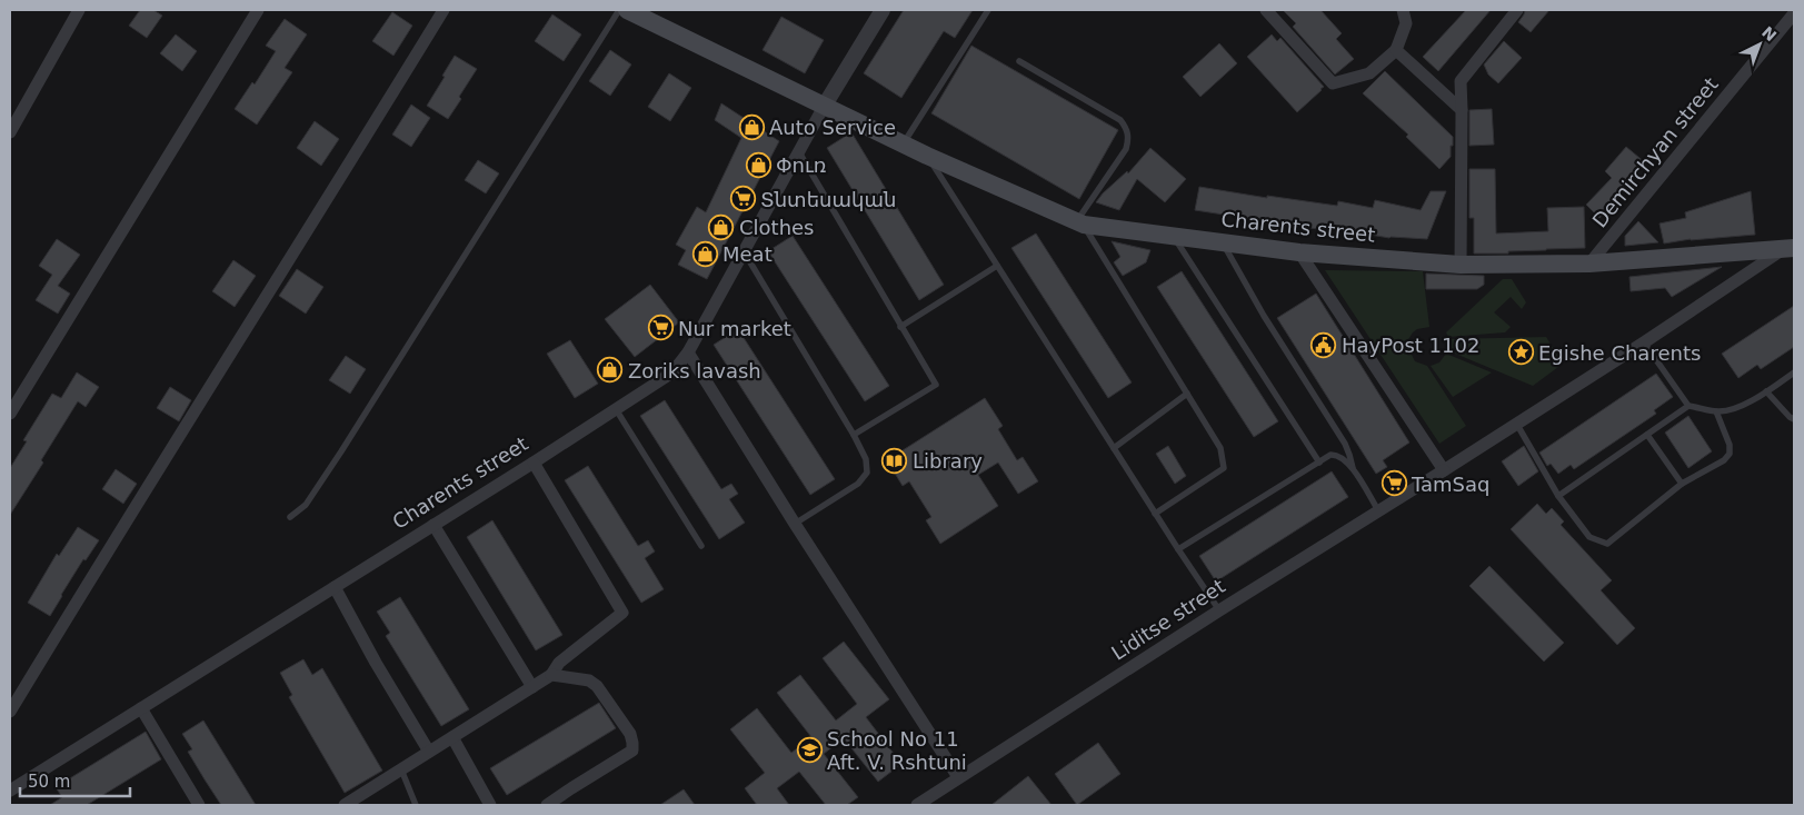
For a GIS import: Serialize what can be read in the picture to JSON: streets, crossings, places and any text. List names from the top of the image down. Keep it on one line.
{"streets":{"main road":["Charents street"],"street":["Demirchyan street","Liditse street"]},"crossings":[["Demirchyan street","Charents street"],["Charents street","Liditse street"]],"places":{"shop":["Auto Service","Փուռ","Clothes","Meat","Zoriks lavash"],"supermarket":["Տնտեսական","Nur market","TamSaq"],"public building":["HayPost 1102"],"place":["Egishe Charents"],"library":["Library"],"school or university":["School No 11 Aft. V. Rshtuni"]},"scale_bar":"50 m","north":"top right"}
